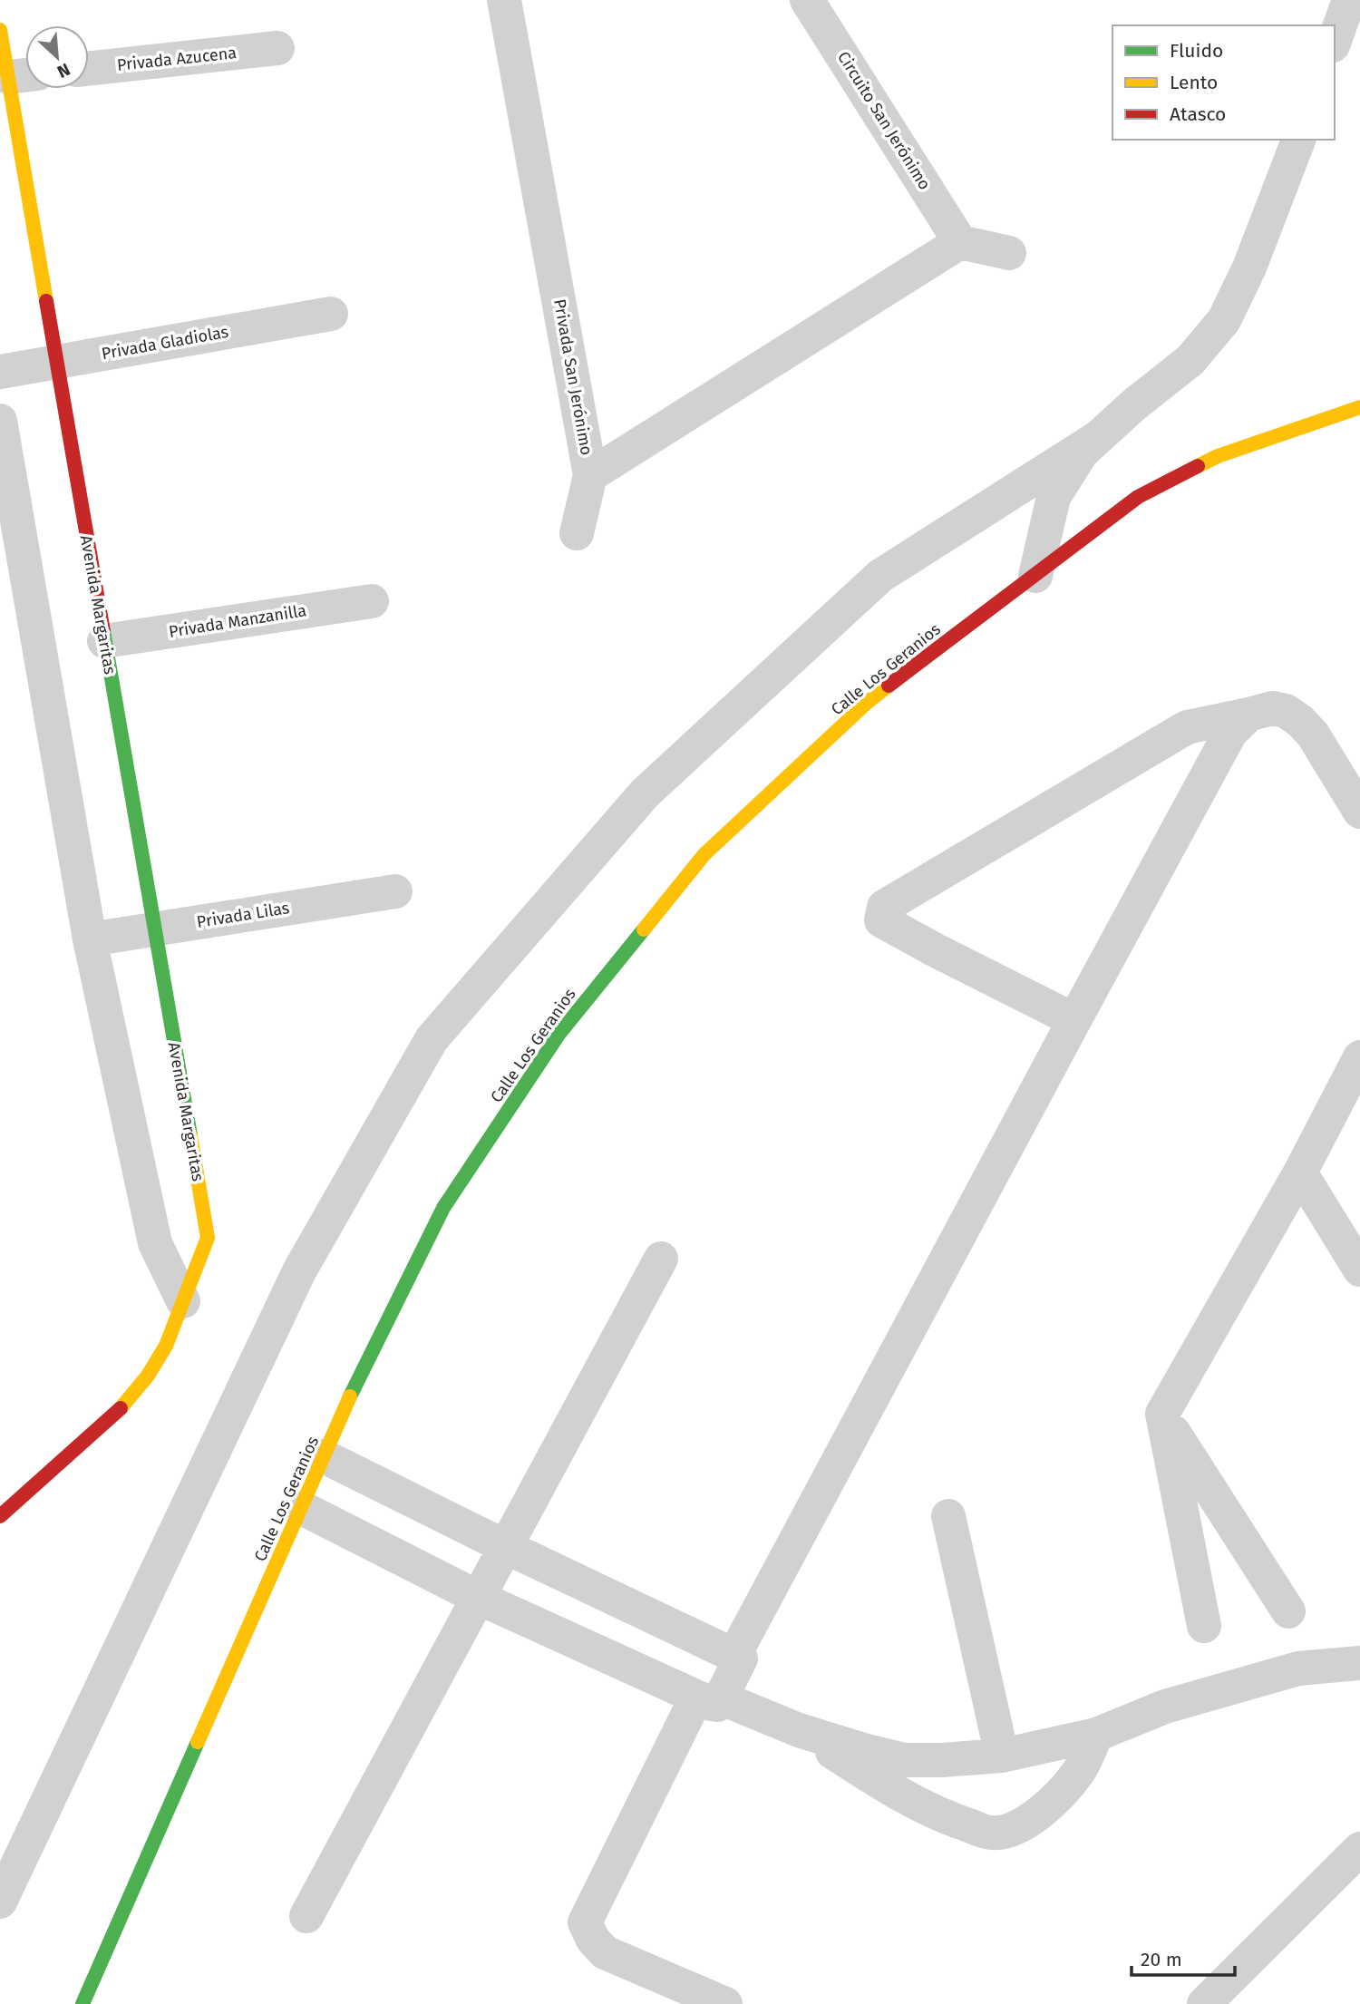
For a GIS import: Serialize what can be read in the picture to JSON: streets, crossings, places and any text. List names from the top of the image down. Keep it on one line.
{"streets":{"street":["Privada Azucena","Circuito San Jerónimo","Privada Gladiolas","Privada San Jerónimo","Avenida Margaritas","Privada Manzanilla","Calle Los Geranios","Privada Lilas"]},"crossings":[["Circuito San Jerónimo","Privada San Jerónimo"],["Privada Gladiolas","Avenida Margaritas"],["Avenida Margaritas","Privada Manzanilla"],["Avenida Margaritas","Privada Lilas"]],"legend":["Fluido","Lento","Atasco"],"scale_bar":"20 m","north":"bottom right"}
